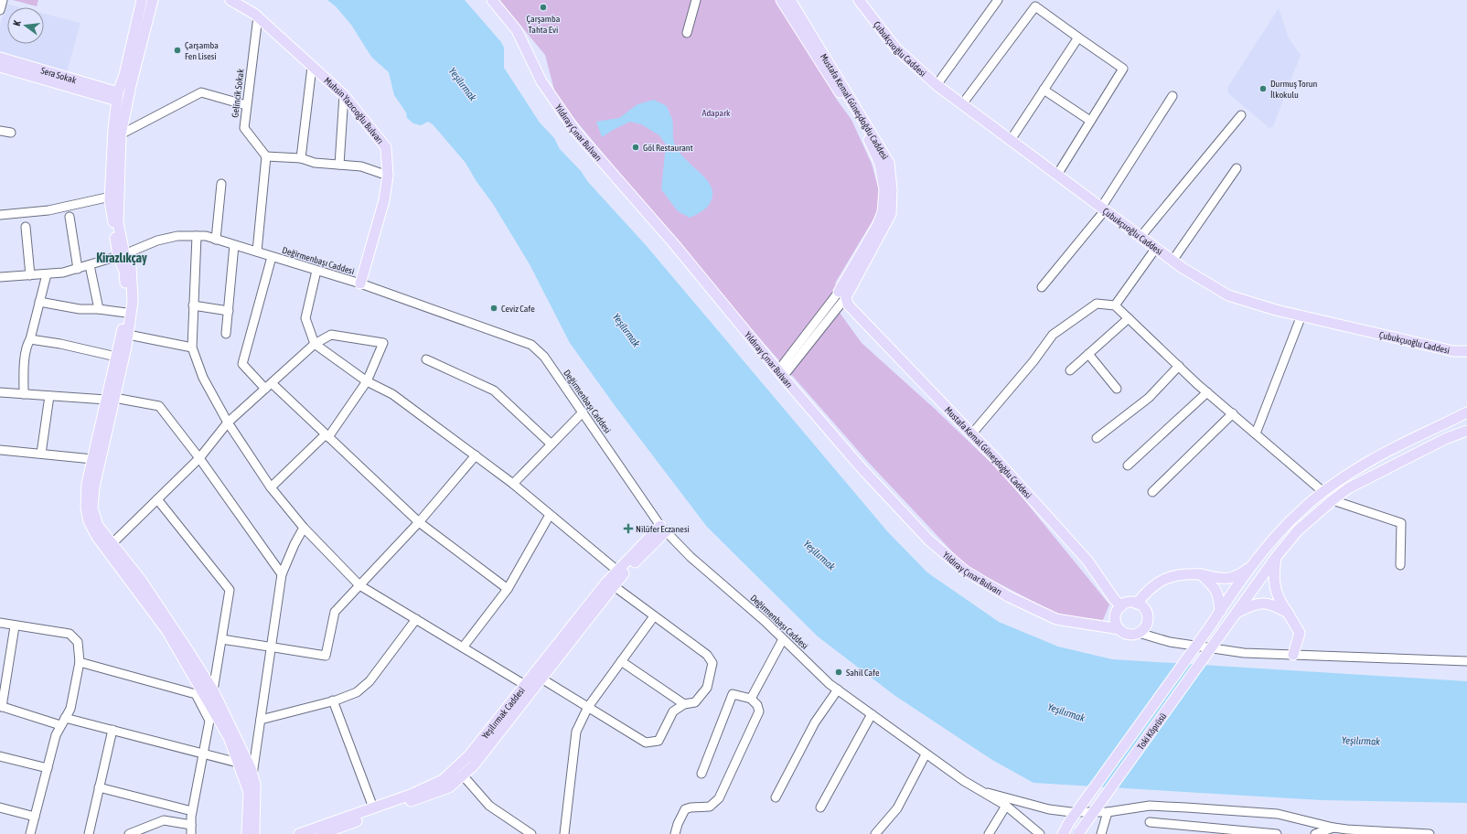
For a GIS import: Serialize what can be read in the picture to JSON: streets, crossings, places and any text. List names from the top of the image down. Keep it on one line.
{"streets":{"main road":["Çubukçuoğlu Caddesi","Sera Sokak","Mustafa Kemal Güneşdoğdu Caddesi","Muhsin Yazıcıoğlu Bulvarı","Yıldıray Çınar Bulvarı","Yeşilırmak Caddesi","Toki Köprüsü"],"street":["Gelincik Sokak","Değirmenbaşı Caddesi"]},"crossings":[["Gelincik Sokak","Muhsin Yazıcıoğlu Bulvarı"],["Mustafa Kemal Güneşdoğdu Caddesi","Yıldıray Çınar Bulvarı"],["Muhsin Yazıcıoğlu Bulvarı","Değirmenbaşı Caddesi"],["Değirmenbaşı Caddesi","Yeşilırmak Caddesi"]],"districts":["Kirazlıkçay"],"water":["Yeşilırmak"],"parks":["Adapark"],"places":{"other":["Çarşamba Tahta Evi","Çarşamba Fen Lisesi","Durmuş Torun İlkokulu","Göl Restaurant","Ceviz Cafe","Sahil Cafe"],"health":["Nilüfer Eczanesi"]},"north":"left"}
